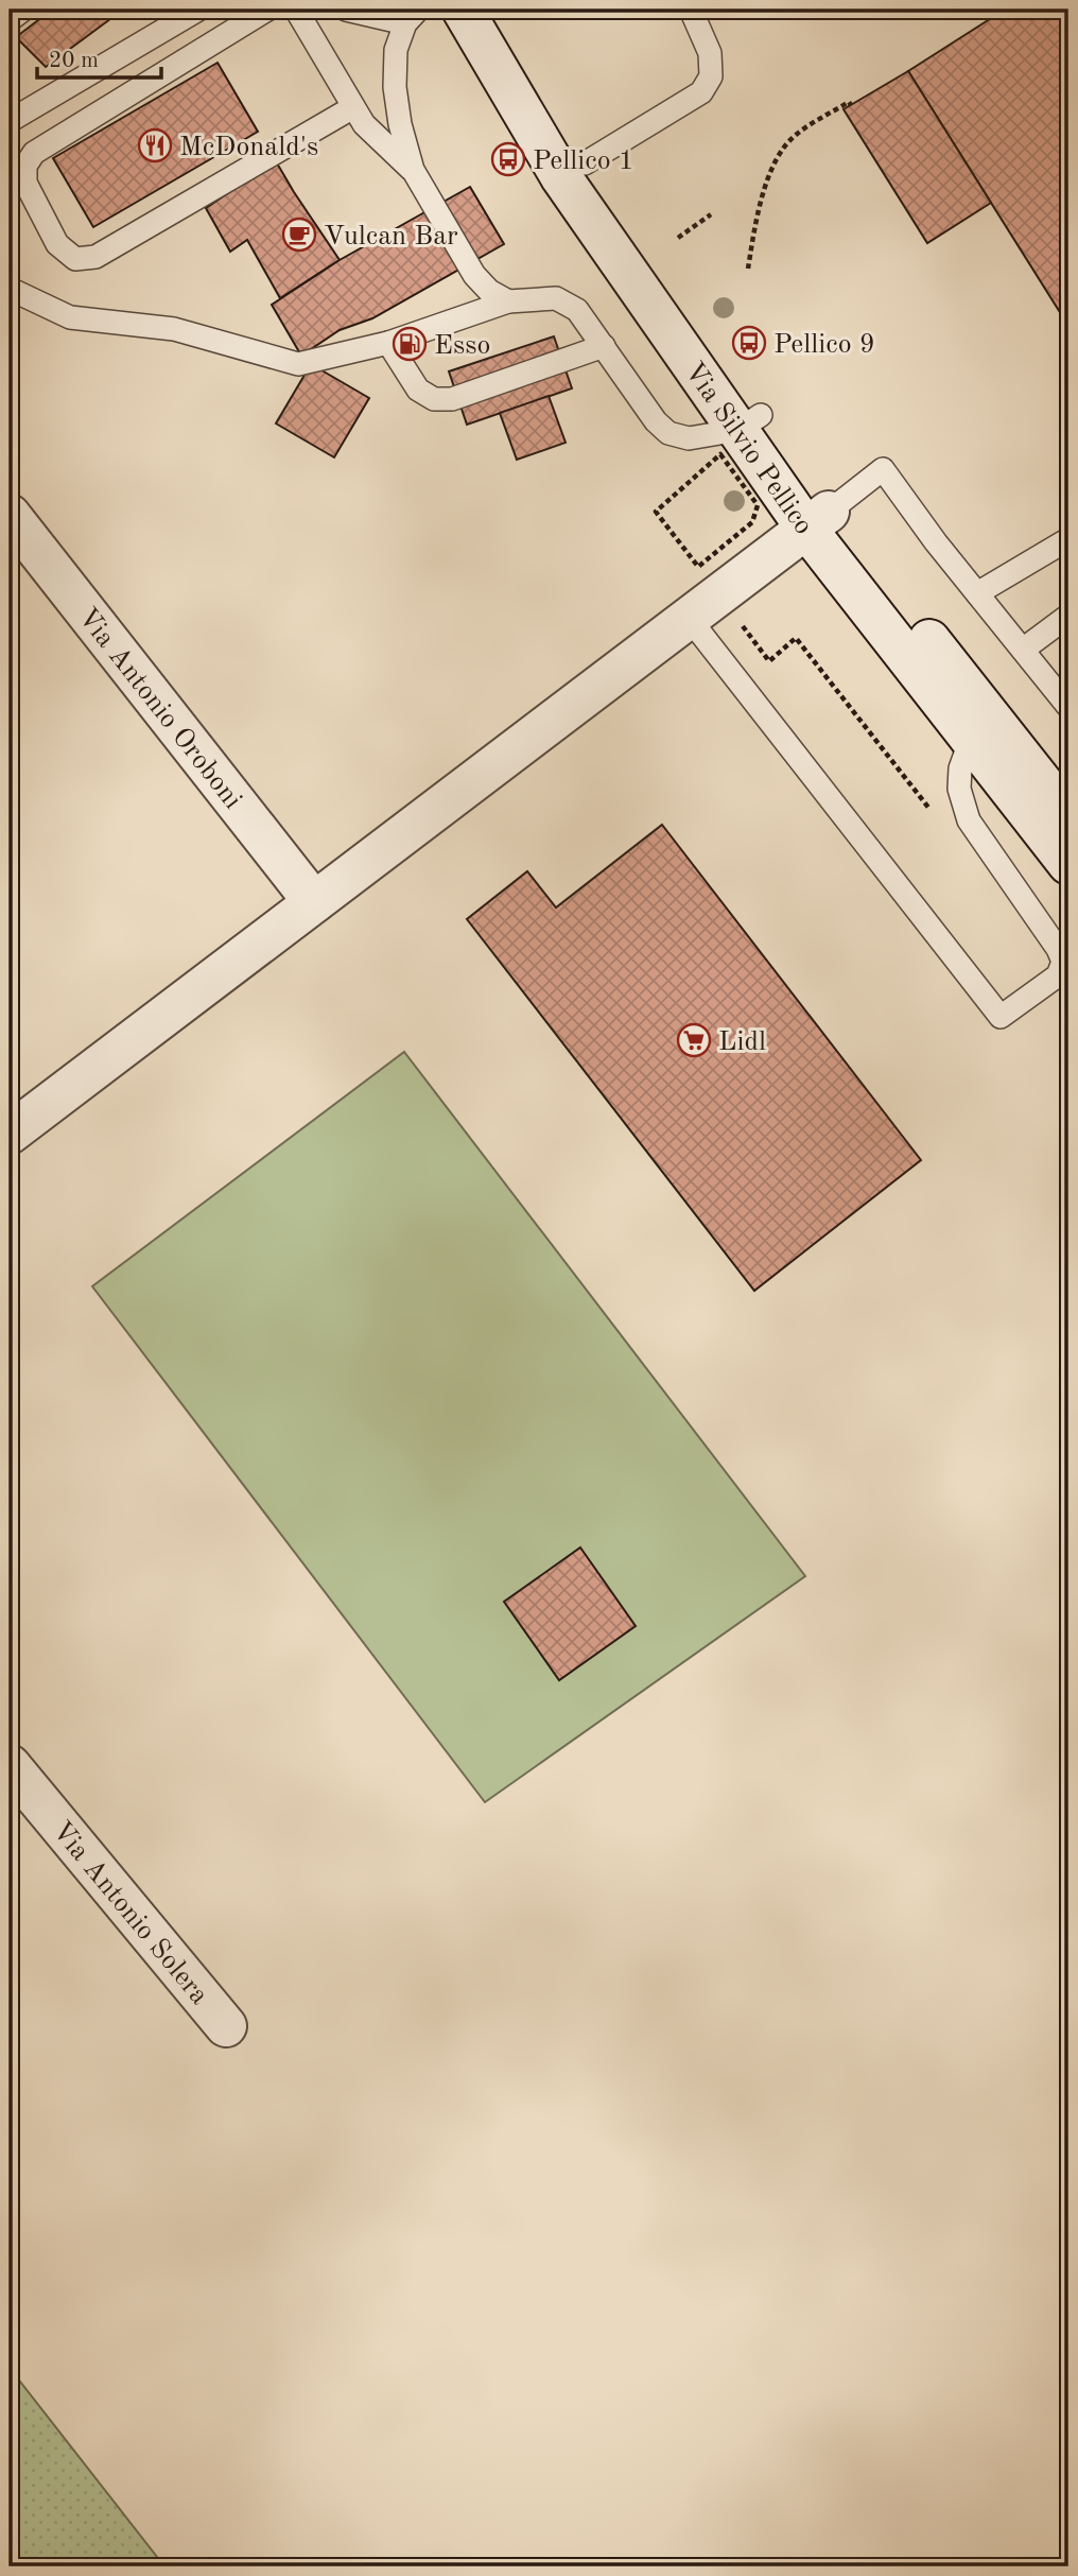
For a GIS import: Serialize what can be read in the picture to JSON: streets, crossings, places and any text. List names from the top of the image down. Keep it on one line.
{"streets":{"main road":["Via Silvio Pellico","Via Antonio Oroboni","Via Antonio Solera"]},"places":{"restaurant":["McDonald's"],"bus stop":["Pellico 1","Pellico 9"],"cafe":["Vulcan Bar"],"fuel station":["Esso"],"supermarket":["Lidl"]},"scale_bar":"20 m"}
